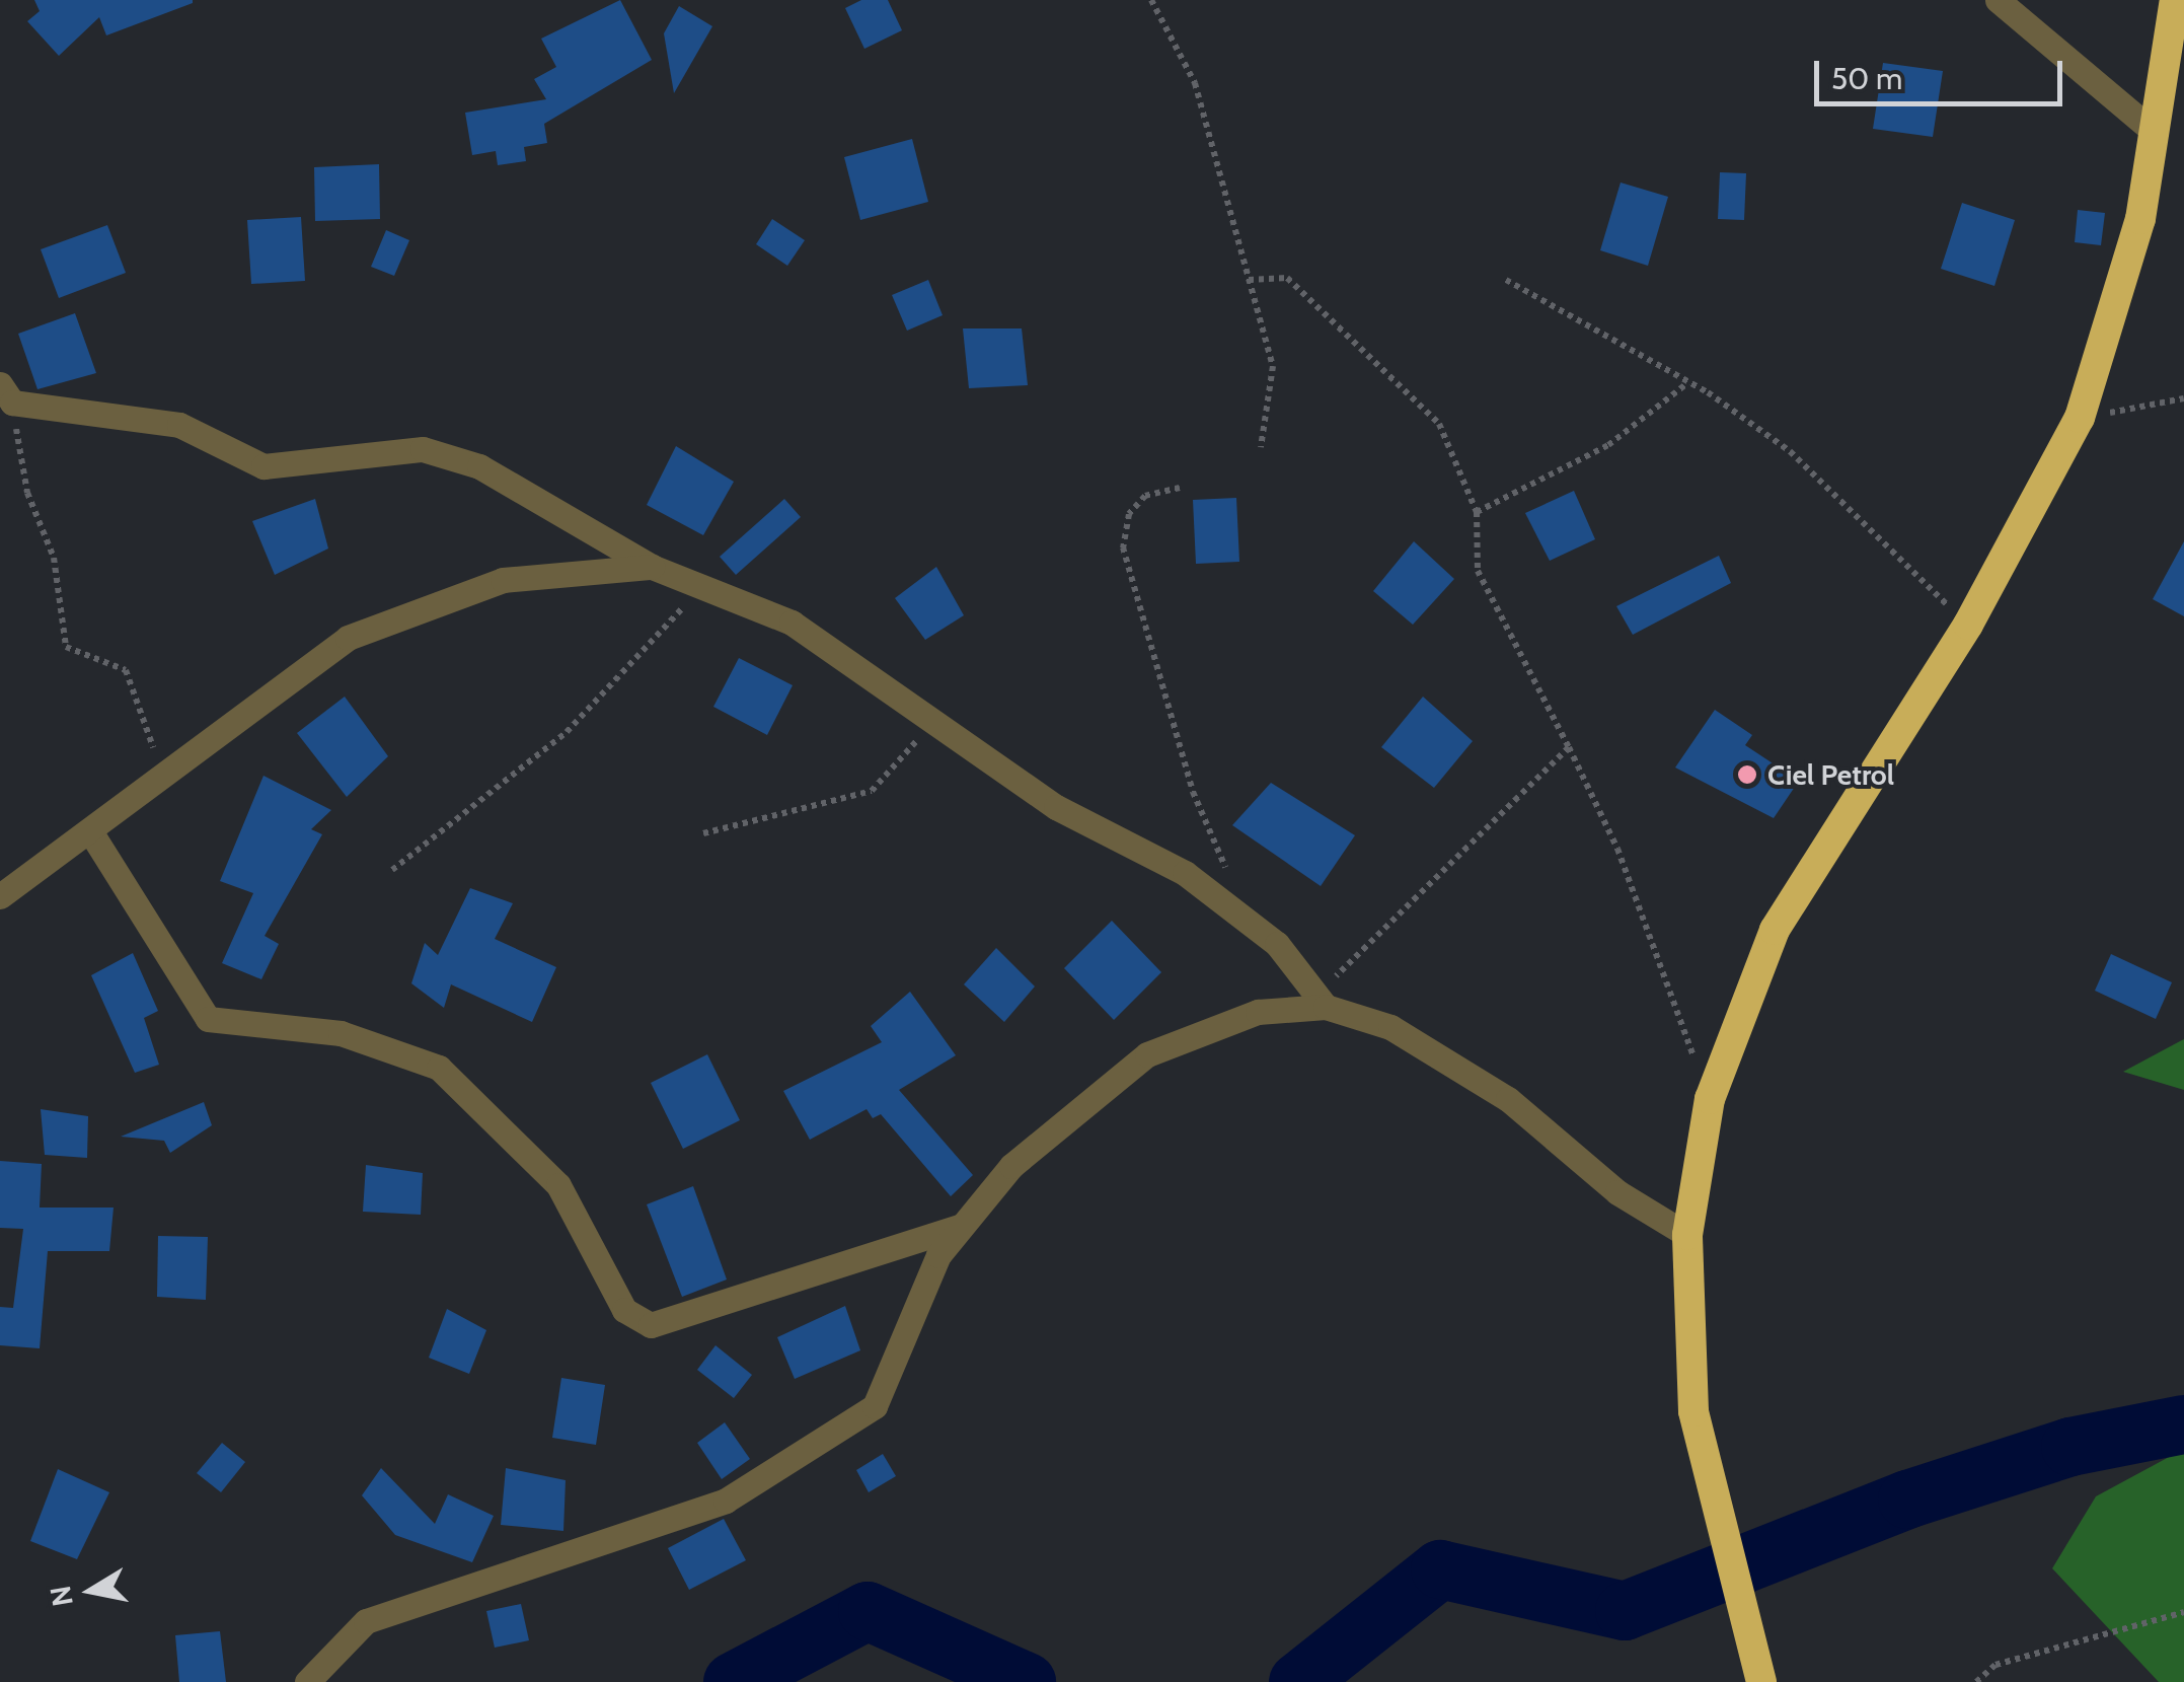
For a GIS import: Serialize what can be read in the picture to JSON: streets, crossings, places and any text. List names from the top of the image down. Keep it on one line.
{"places":["Ciel Petrol"],"scale_bar":"50 m","north":"left"}
